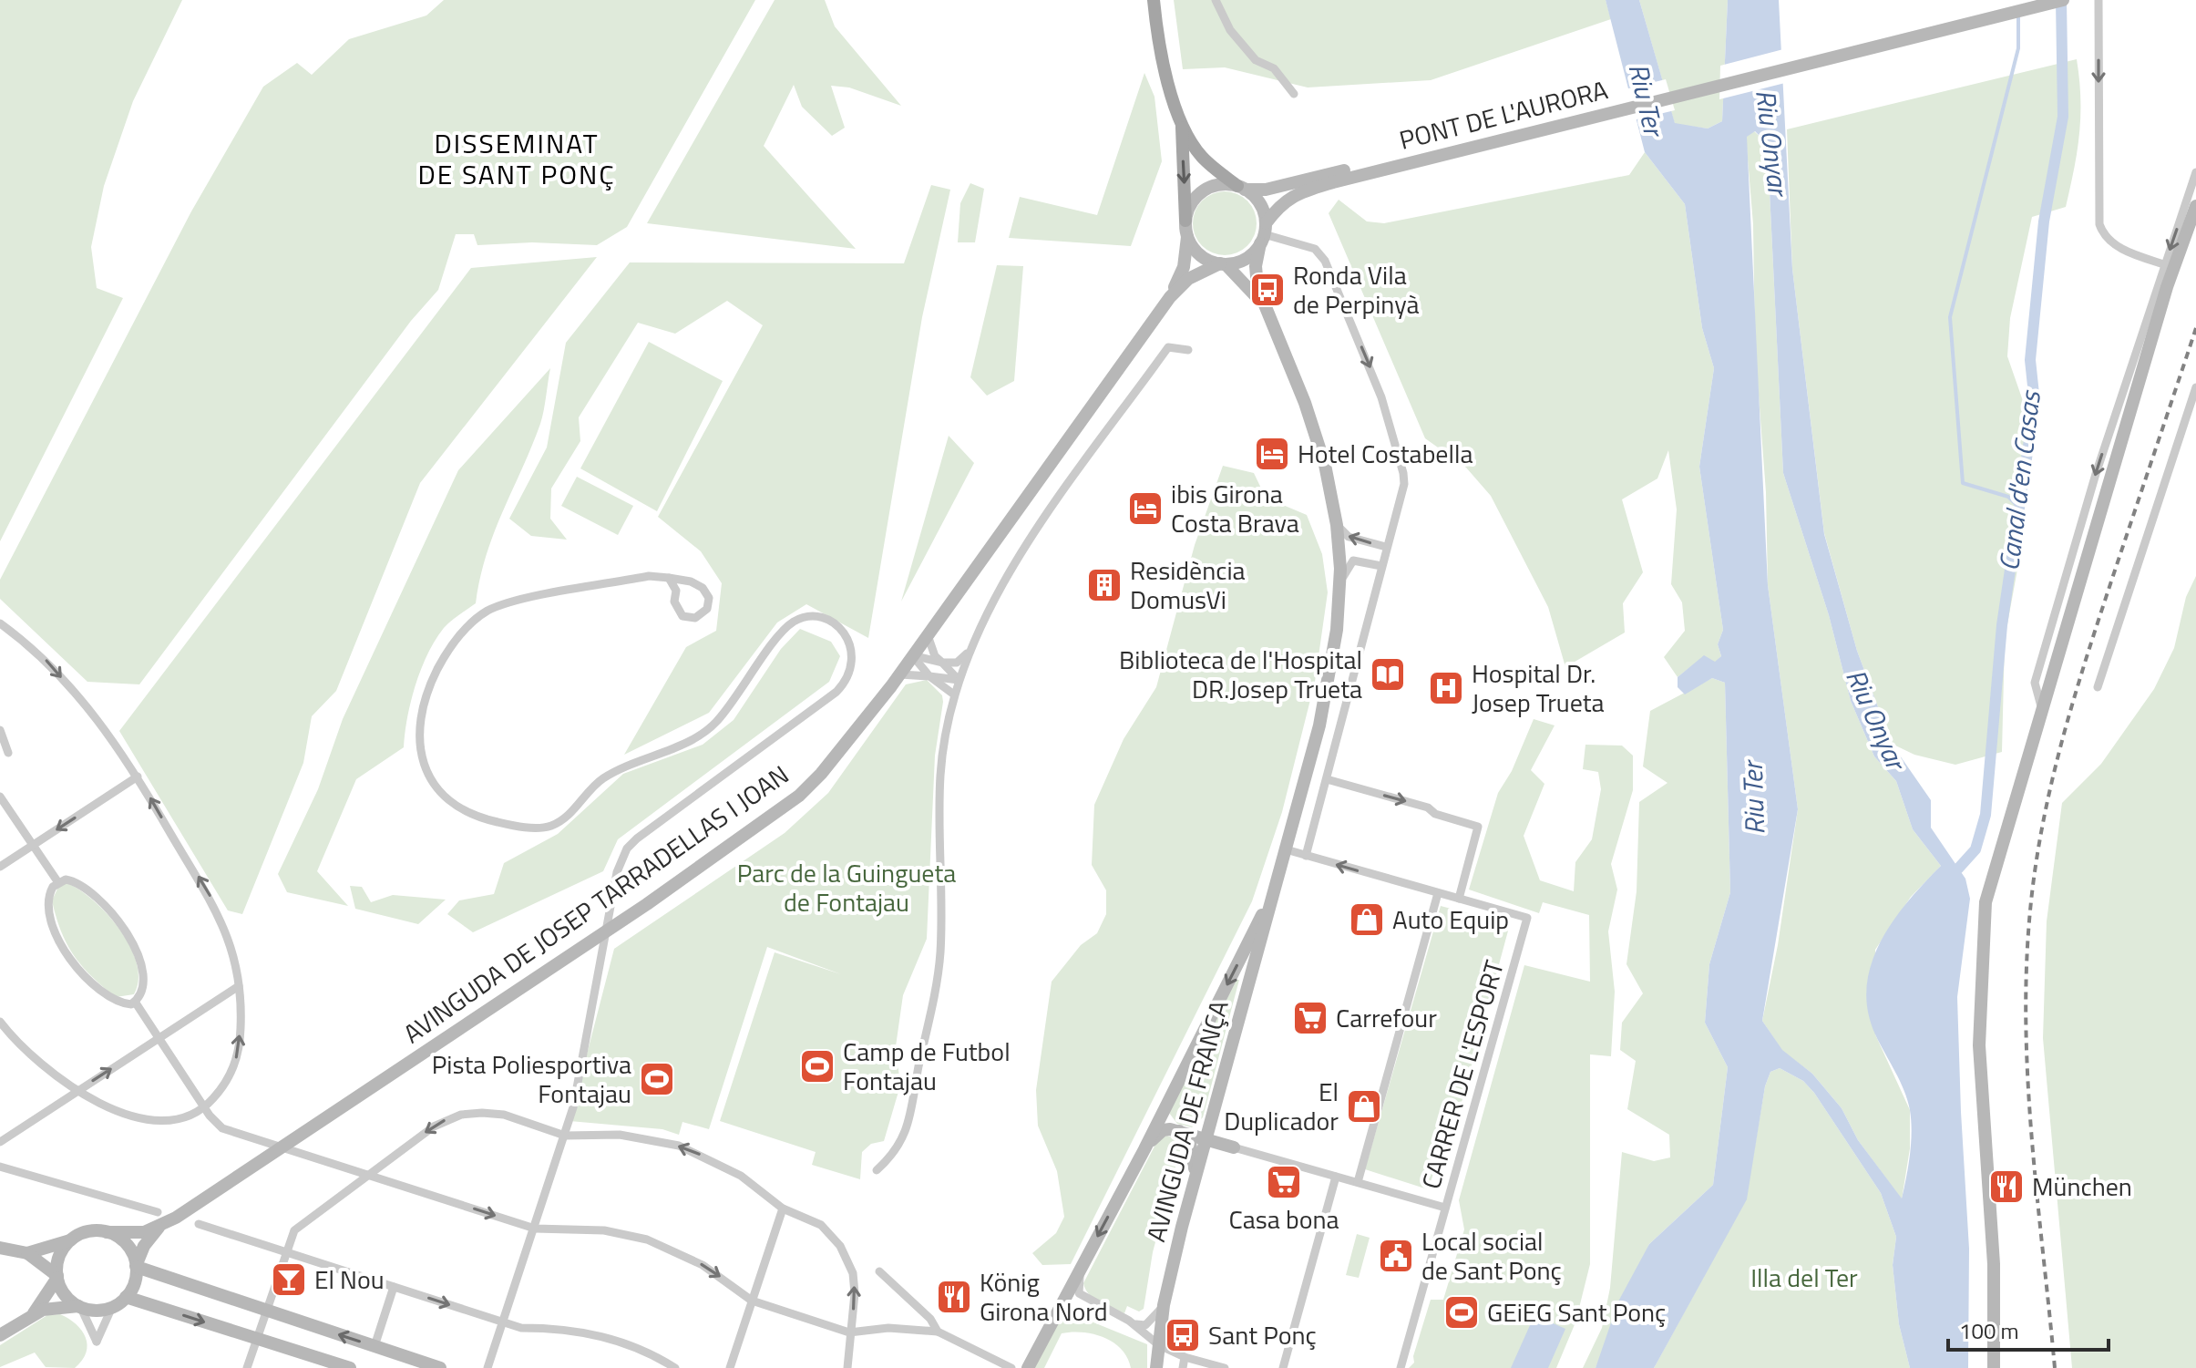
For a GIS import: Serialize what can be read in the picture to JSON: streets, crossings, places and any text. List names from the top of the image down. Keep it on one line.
{"streets":{"main road":["PONT DE L'AURORA","AVINGUDA DE JOSEP TARRADELLAS I JOAN","AVINGUDA DE FRANÇA"],"street":["CARRER DE L'ESPORT"]},"crossings":[["PONT DE L'AURORA","AVINGUDA DE JOSEP TARRADELLAS I JOAN"],["PONT DE L'AURORA","AVINGUDA DE FRANÇA"],["AVINGUDA DE JOSEP TARRADELLAS I JOAN","AVINGUDA DE FRANÇA"]],"districts":["DISSEMINAT DE SANT PONÇ"],"water":["Riu Ter","Riu Onyar","Canal d'en Casas"],"parks":["Parc de la Guingueta de Fontajau","Illa del Ter"],"places":{"bus stop":["Ronda Vila de Perpinyà","Sant Ponç"],"hotel":["Hotel Costabella","ibis Girona Costa Brava"],"building":["Residència DomusVi"],"library":["Biblioteca de l'Hospital DR.Josep Trueta"],"hospital":["Hospital Dr. Josep Trueta"],"shop":["Auto Equip","El Duplicador"],"supermarket":["Carrefour","Casa bona"],"sports":["Camp de Futbol Fontajau","Pista Poliesportiva Fontajau","GEiEG Sant Ponç"],"restaurant":["München","König Girona Nord"],"public building":["Local social de Sant Ponç"],"bar":["El Nou"]},"scale_bar":"100 m"}
